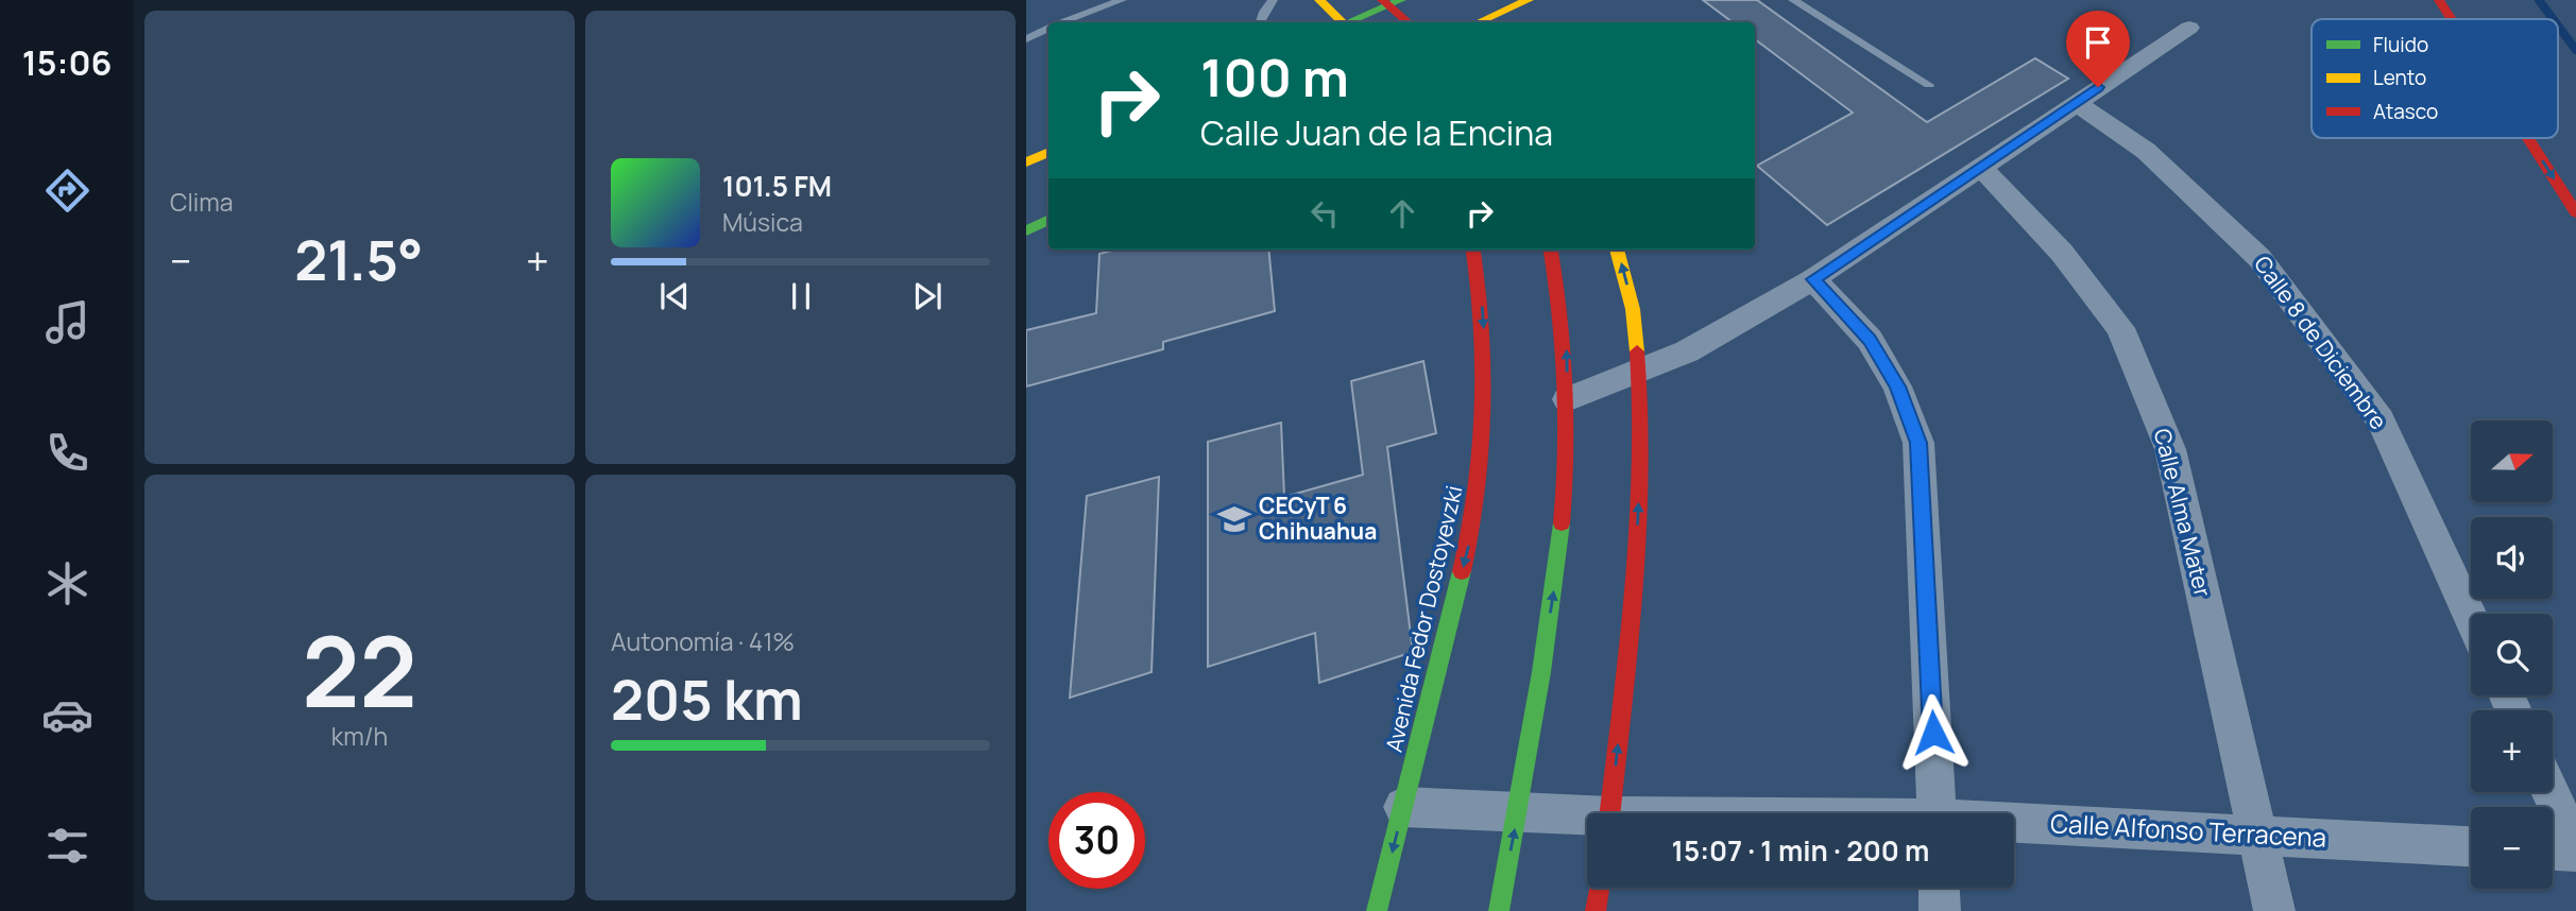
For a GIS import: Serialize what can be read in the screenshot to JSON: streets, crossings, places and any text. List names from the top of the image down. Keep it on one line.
{"streets":{"main road":["Avenida Fedor Dostoyevzki"],"street":["Calle 8 de Diciembre","Calle Alma Mater","Calle Alfonso Terracena"]},"crossings":[["Calle Alma Mater","Calle Alfonso Terracena"],["Avenida Fedor Dostoyevzki","Calle Alfonso Terracena"]],"places":{"school or university":["CECyT 6 Chihuahua"]},"legend":["Fluido","Lento","Atasco"],"north":"right","page":{"tabs":"15:06","tile":["Clima",["22","km/h"],["Autonomía · 41%","205 km"]],"turn":["100 m","Calle Juan de la Encina"],"song":["101.5 FM","Música"],"heat":["−","21.5°","+"],"map_buttons":["+","−"],"limit":"30","trip":"15:07 · 1 min · 200 m"}}
